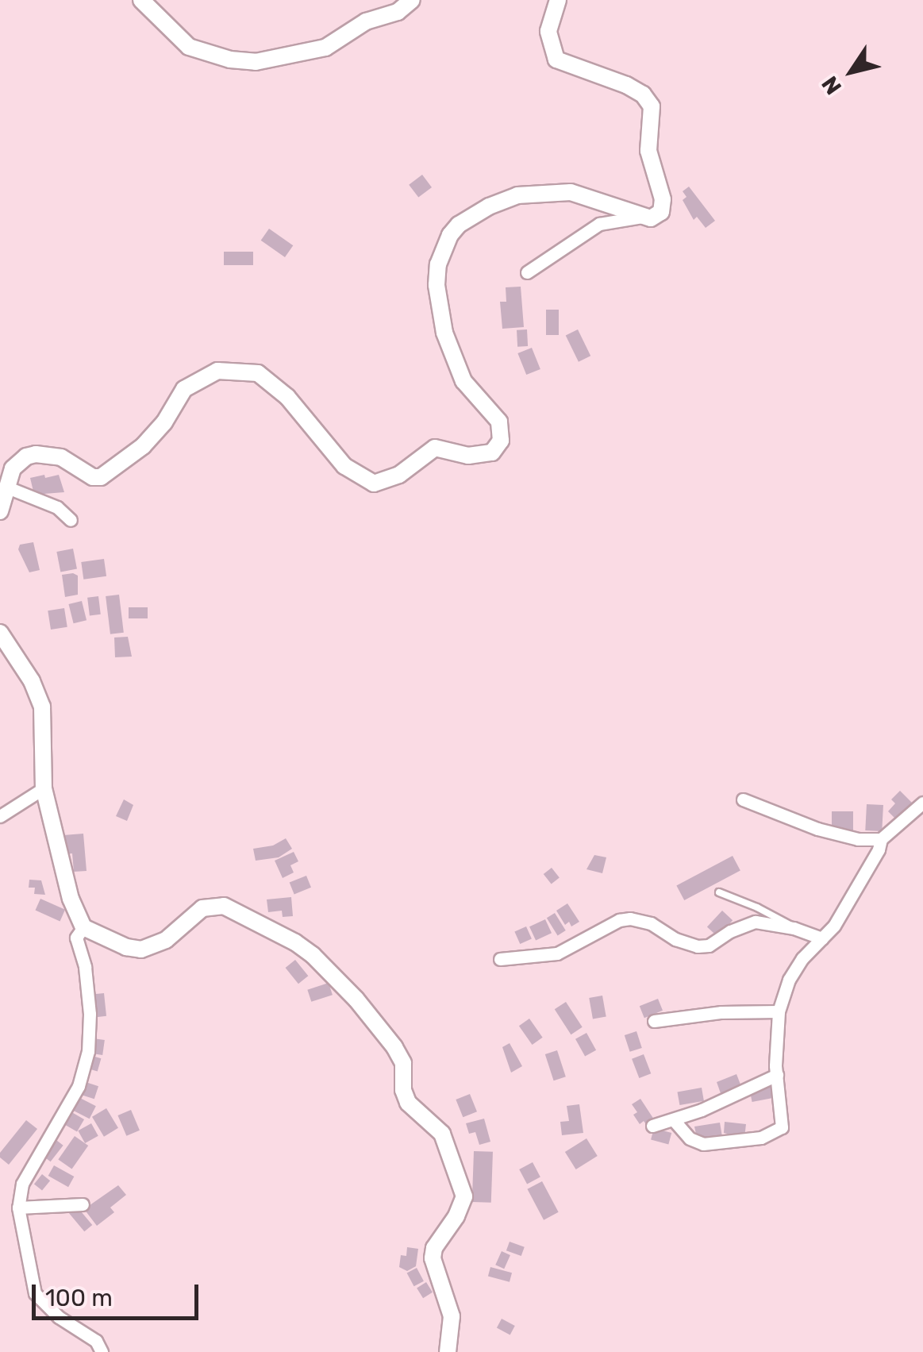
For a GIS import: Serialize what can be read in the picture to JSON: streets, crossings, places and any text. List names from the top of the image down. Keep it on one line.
{"scale_bar":"100 m","north":"bottom left"}
